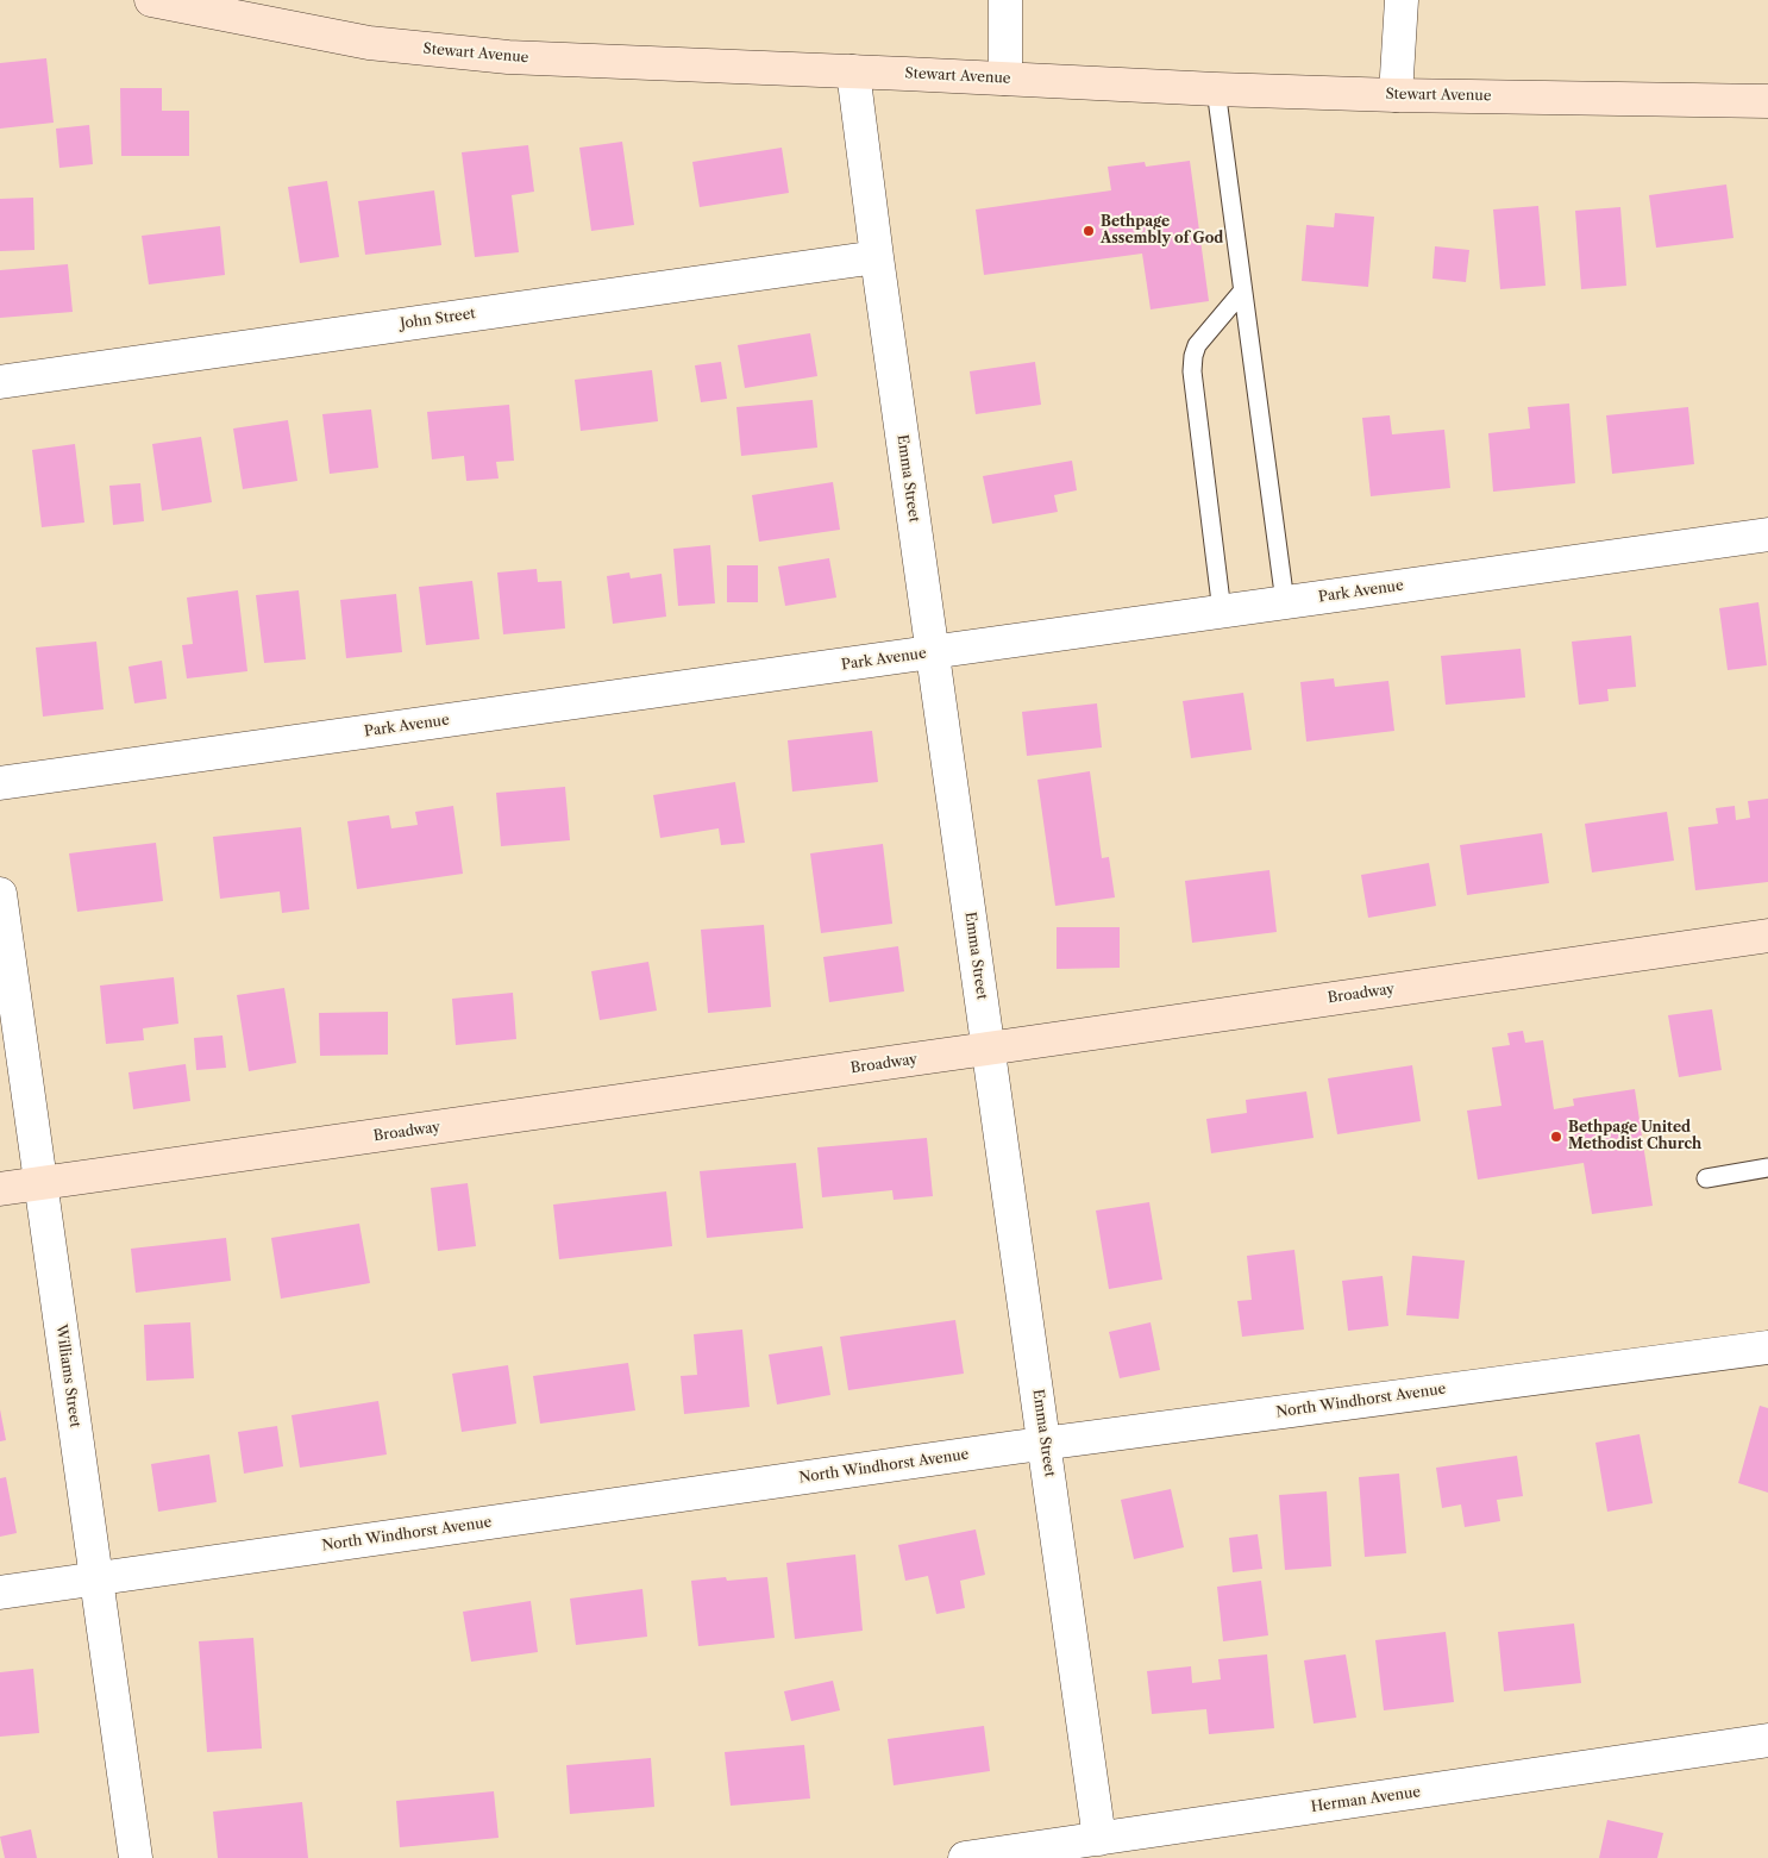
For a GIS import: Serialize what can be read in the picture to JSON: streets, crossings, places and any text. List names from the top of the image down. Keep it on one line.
{"streets":{"main road":["Stewart Avenue","Broadway"],"street":["John Street","Emma Street","Park Avenue","Williams Street","North Windhorst Avenue","Herman Avenue"]},"crossings":[["Stewart Avenue","Emma Street"],["John Street","Emma Street"],["Emma Street","Park Avenue"],["Emma Street","Broadway"],["Emma Street","North Windhorst Avenue"],["Emma Street","Herman Avenue"],["Broadway","Williams Street"],["Williams Street","North Windhorst Avenue"]],"places":["Bethpage Assembly of God","Bethpage United Methodist Church"]}
